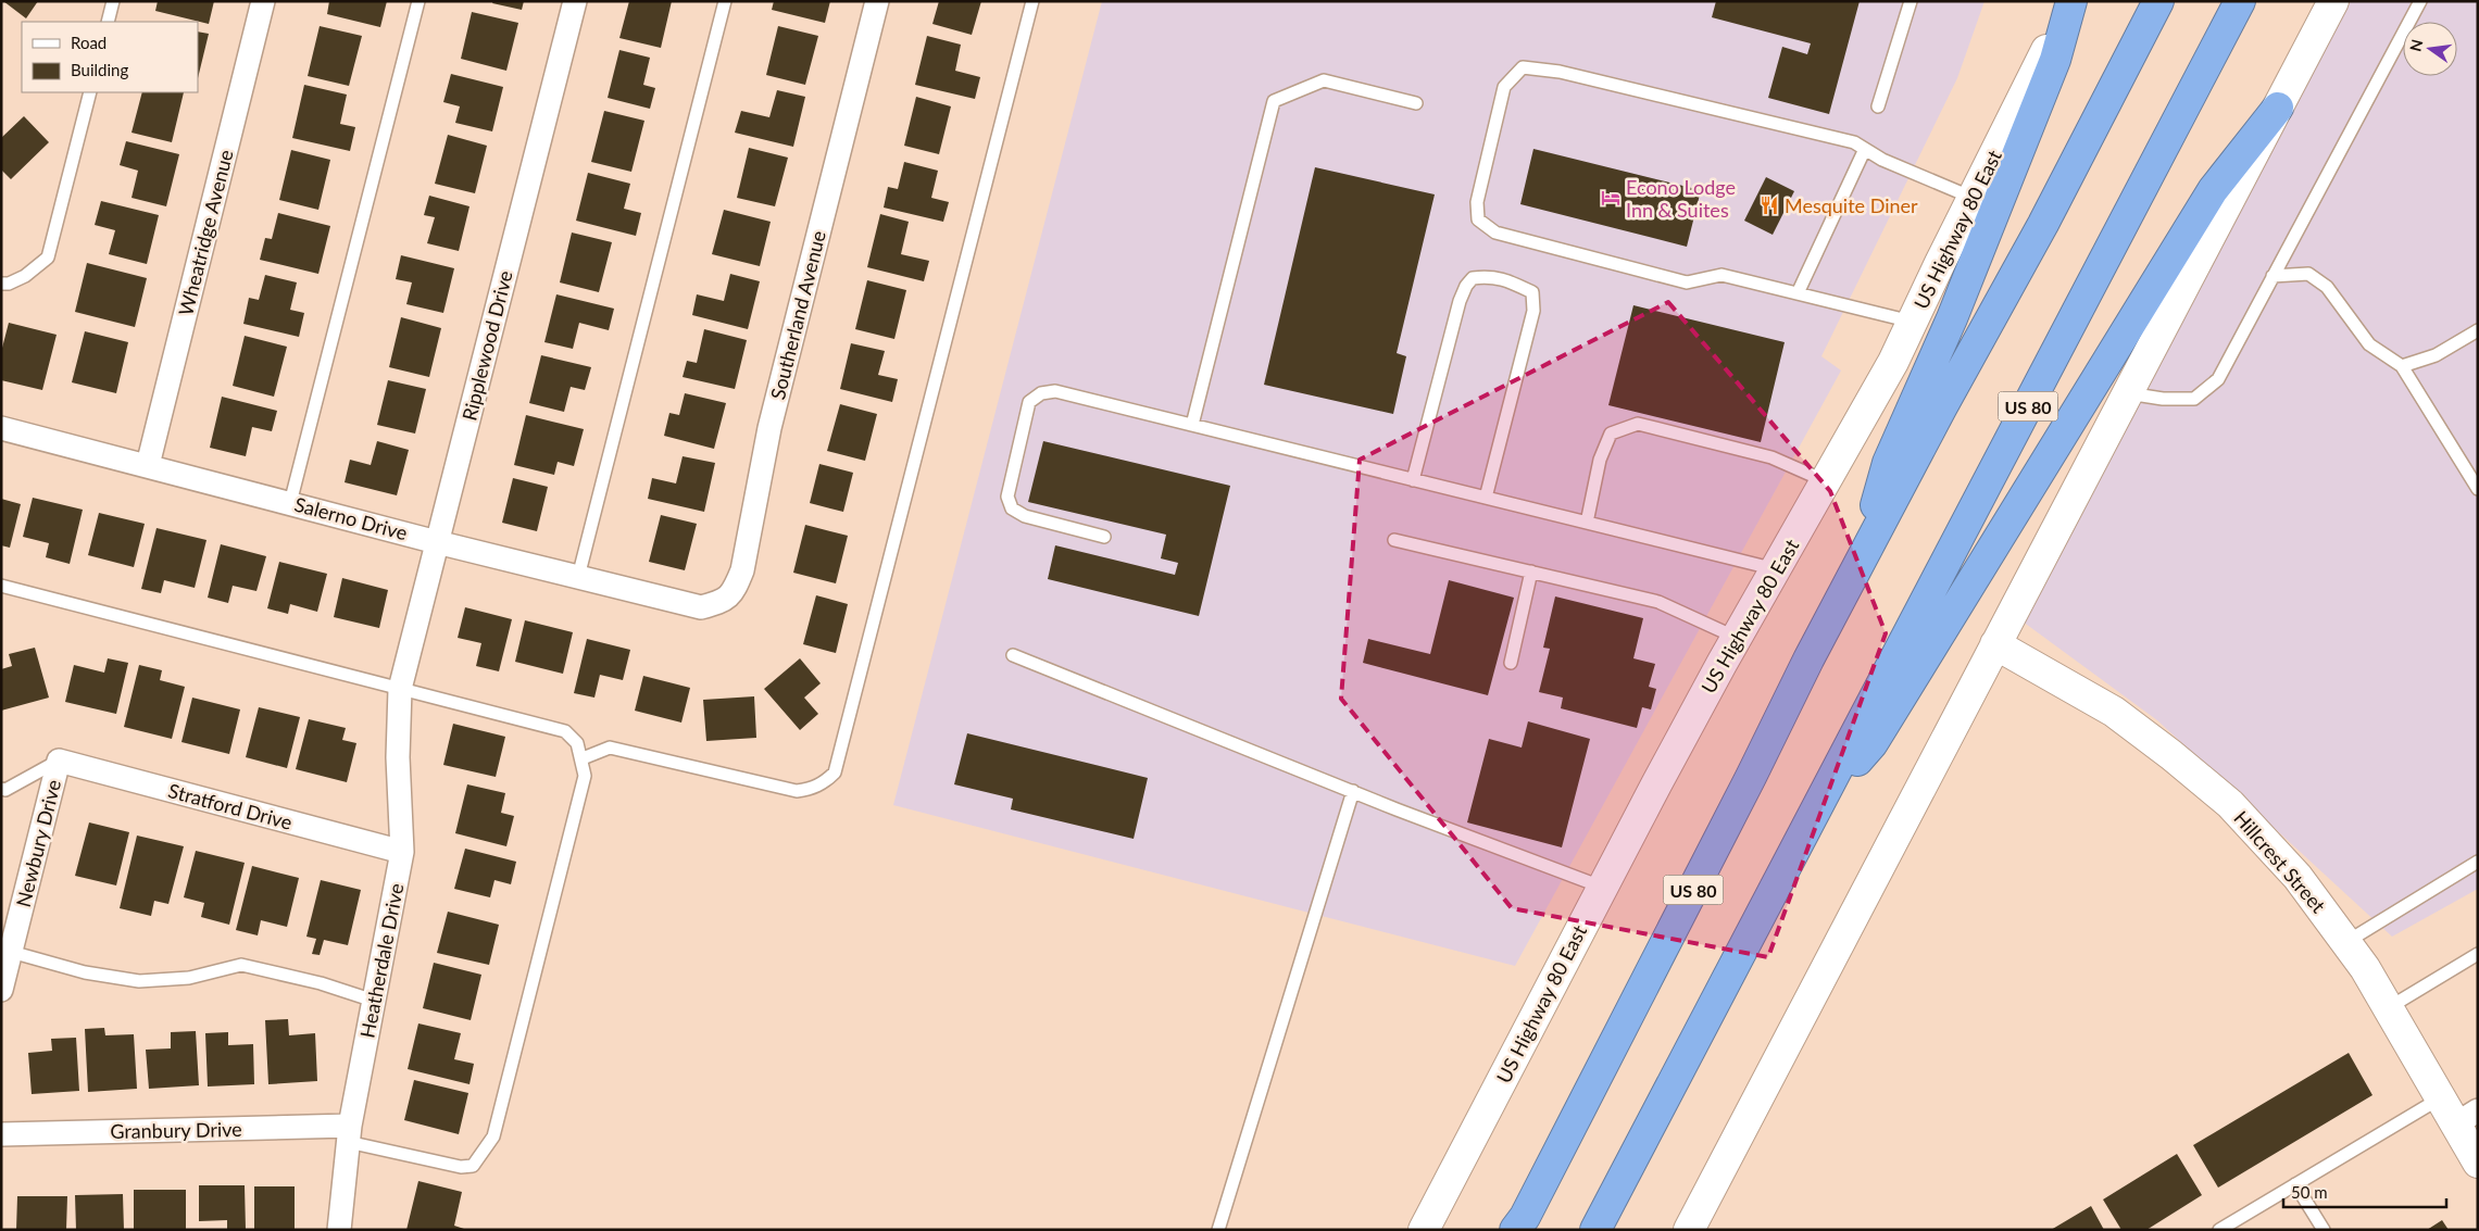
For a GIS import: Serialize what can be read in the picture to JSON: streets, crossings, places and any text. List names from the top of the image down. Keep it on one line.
{"streets":{"highway":["US 80"],"main road":["US Highway 80 East","Hillcrest Street"],"street":["Wheatridge Avenue","Southerland Avenue","Ripplewood Drive","Salerno Drive","Stratford Drive","Newbury Drive","Heatherdale Drive","Granbury Drive"]},"crossings":[["Wheatridge Avenue","Salerno Drive"],["Southerland Avenue","Salerno Drive"],["Ripplewood Drive","Salerno Drive"],["Ripplewood Drive","Heatherdale Drive"],["Stratford Drive","Newbury Drive"],["Stratford Drive","Heatherdale Drive"],["Heatherdale Drive","Granbury Drive"]],"places":{"hotel":["Econo Lodge Inn & Suites"],"restaurant":["Mesquite Diner"]},"legend":["Road","Building"],"scale_bar":"50 m","north":"left"}
